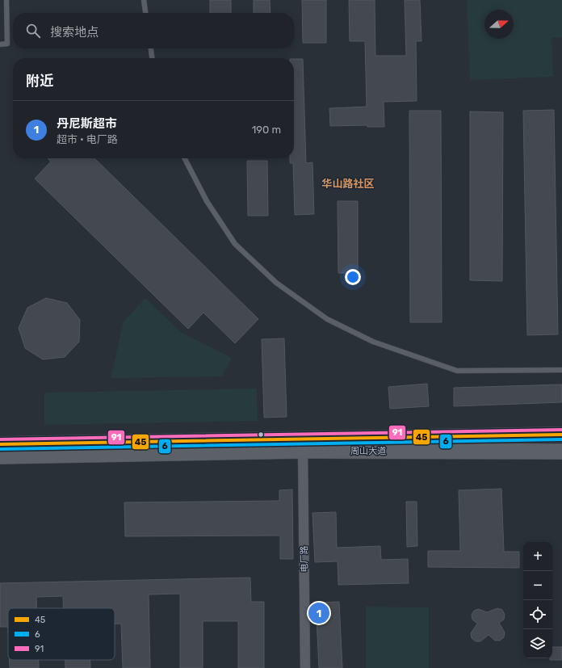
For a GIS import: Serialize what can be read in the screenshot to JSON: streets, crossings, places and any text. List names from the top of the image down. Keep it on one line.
{"streets":{"main road":["周山大道"],"street":["电厂路"]},"crossings":[["周山大道","电厂路"]],"districts":["华山路社区"],"lines":["transit line 91","transit line 45","transit line 6"],"legend":["45","6","91"],"north":"right","page":{"search":"搜索地点","heading":"附近","list":[{"mark":"1","name":"丹尼斯超市","note":"超市 · 电厂路","value":"190 m"}],"map_buttons":["+","−"],"pins":"1"}}
